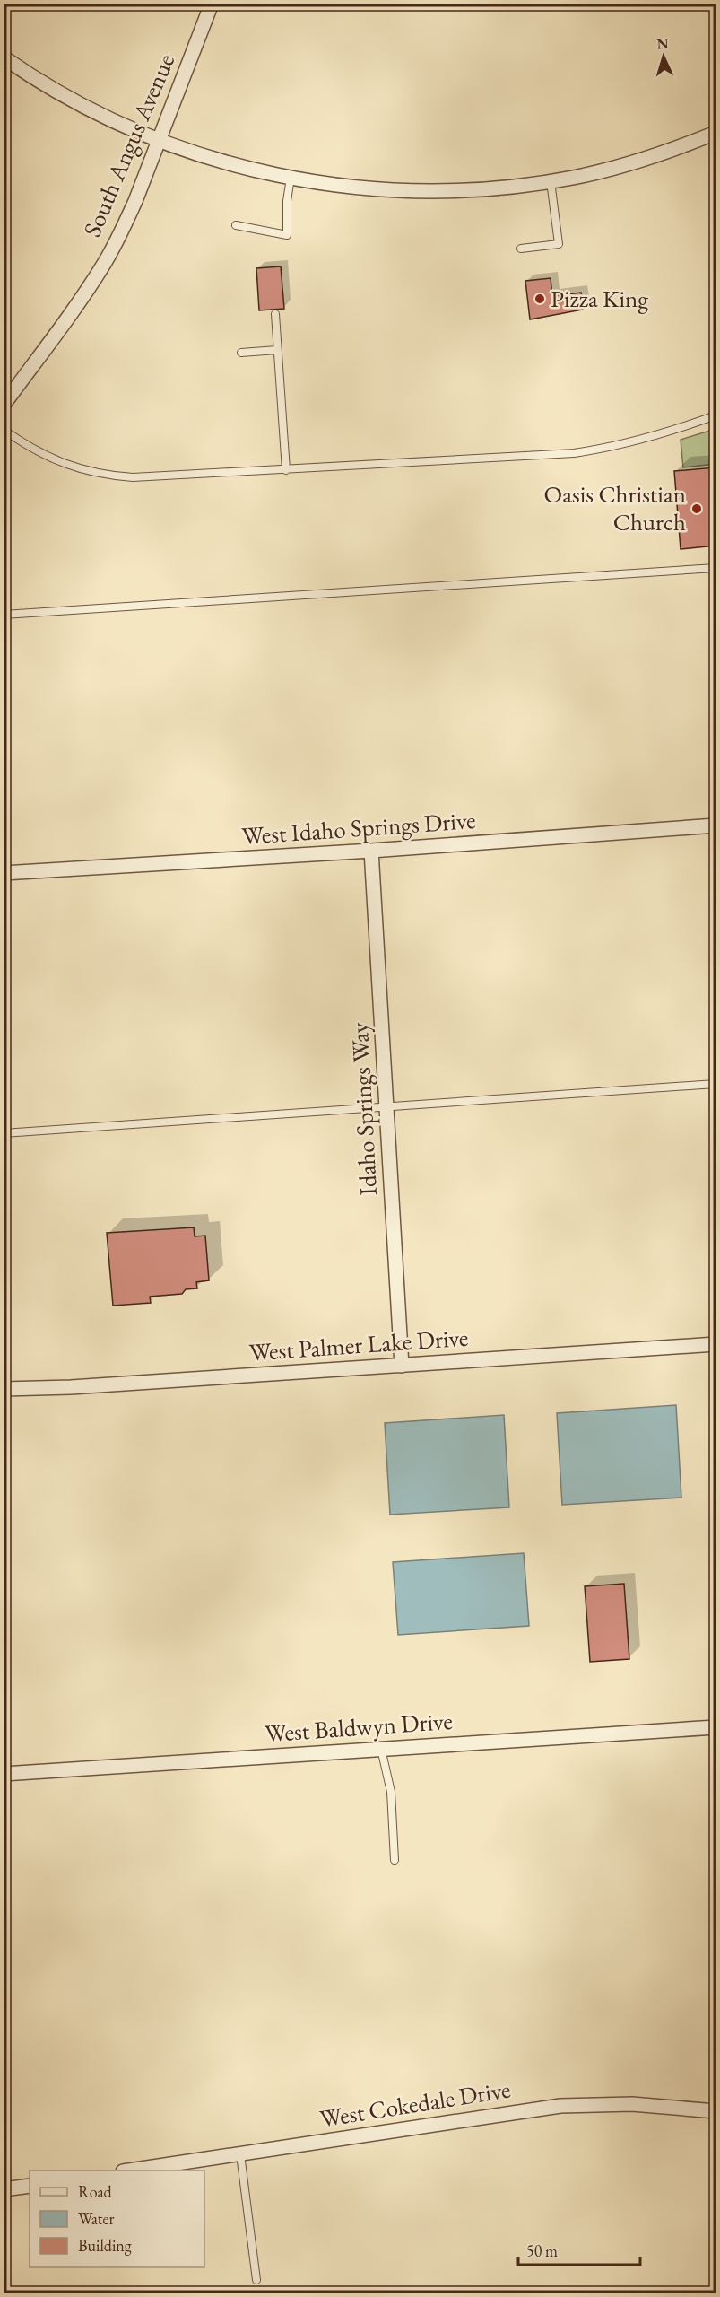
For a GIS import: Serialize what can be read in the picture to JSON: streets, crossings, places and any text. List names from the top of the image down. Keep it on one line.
{"streets":{"street":["South Angus Avenue","West Idaho Springs Drive","Idaho Springs Way","West Palmer Lake Drive","West Baldwyn Drive","West Cokedale Drive"]},"crossings":[["West Idaho Springs Drive","Idaho Springs Way"],["Idaho Springs Way","West Palmer Lake Drive"]],"places":["Pizza King","Oasis Christian Church"],"legend":["Road","Water","Building"],"scale_bar":"50 m","north":"top"}
